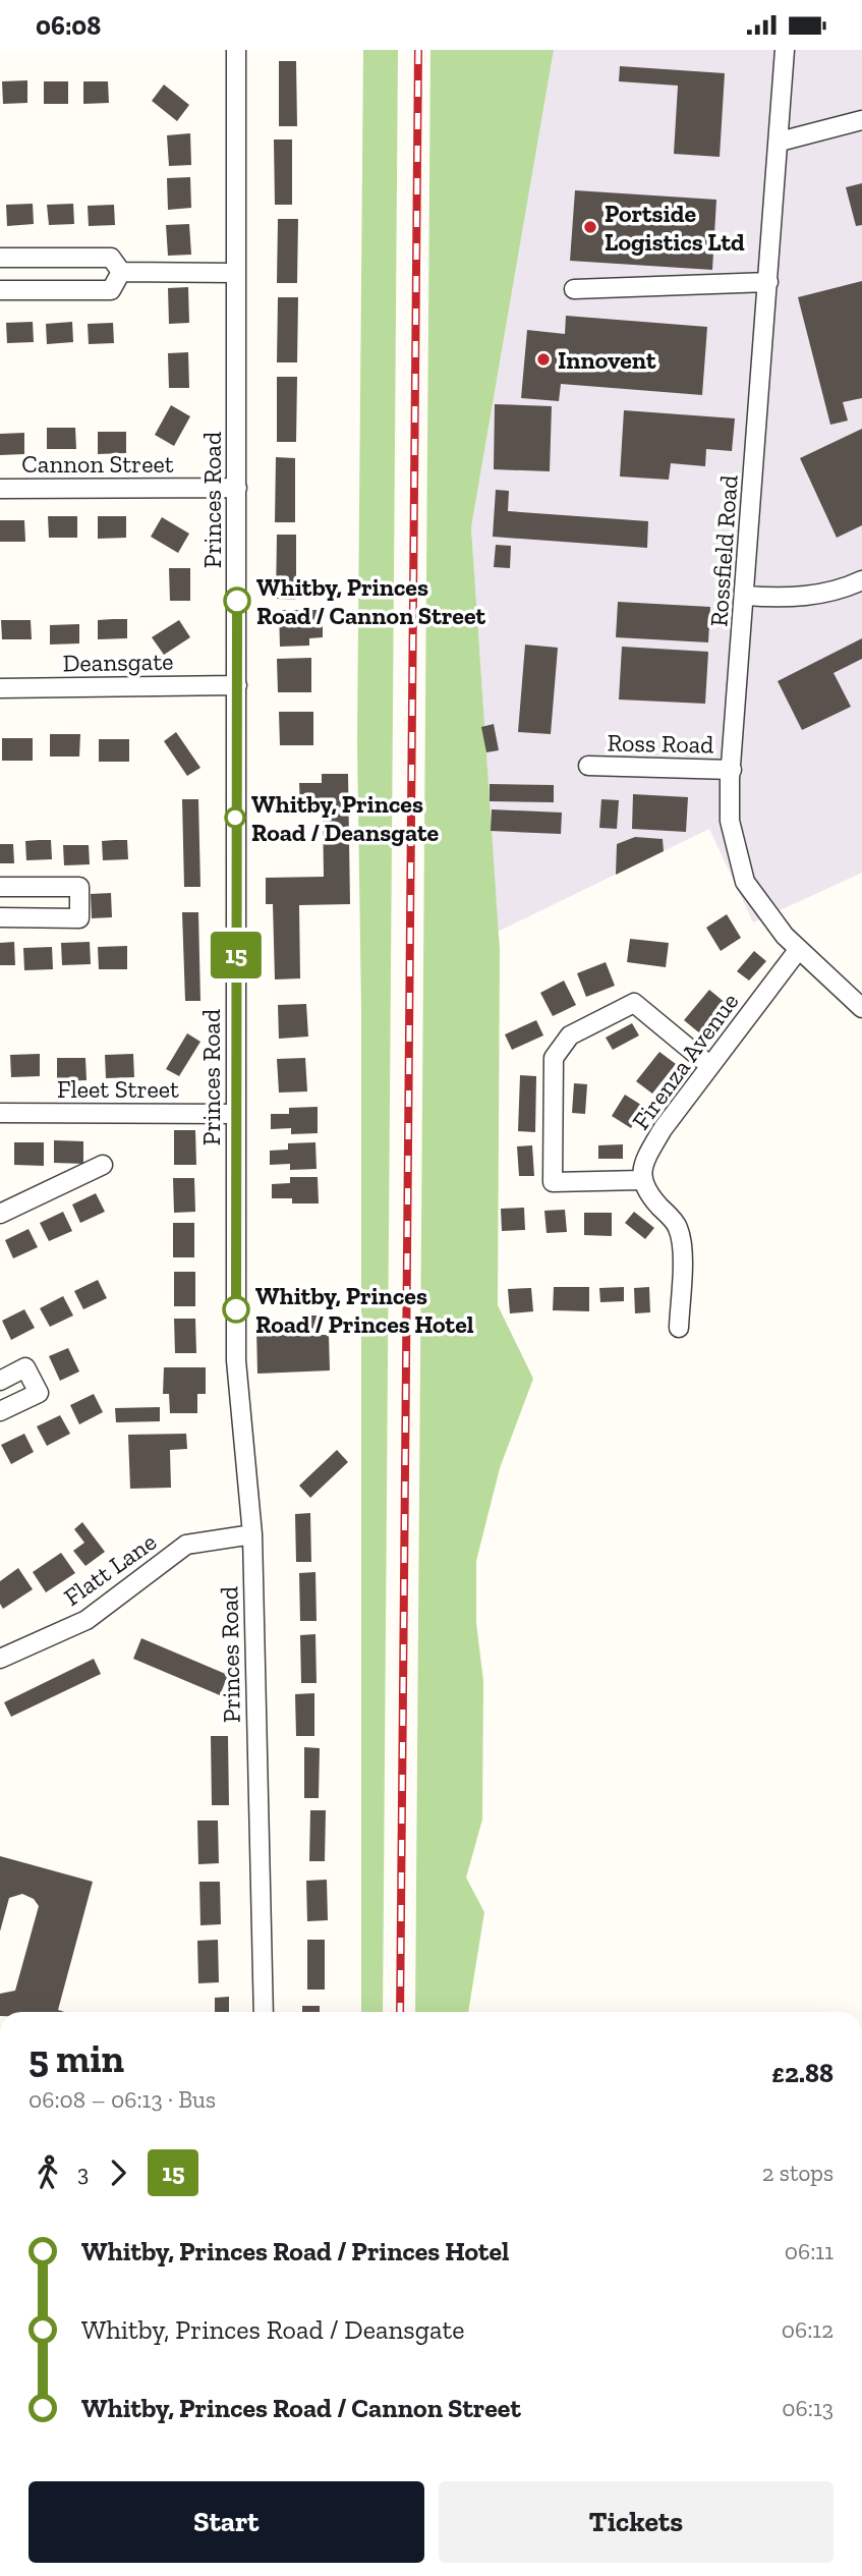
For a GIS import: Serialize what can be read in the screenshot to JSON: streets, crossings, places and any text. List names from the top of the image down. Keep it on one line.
{"streets":{"street":["Cannon Street","Princes Road","Rossfield Road","Deansgate","Ross Road","Firenza Avenue","Fleet Street","Flatt Lane"]},"crossings":[["Cannon Street","Princes Road"],["Princes Road","Deansgate"],["Princes Road","Fleet Street"],["Princes Road","Flatt Lane"],["Rossfield Road","Ross Road"],["Rossfield Road","Firenza Avenue"]],"places":["Portside Logistics Ltd","Innovent","Whitby, Princes Road / Cannon Street","Whitby, Princes Road / Deansgate","Whitby, Princes Road / Princes Hotel"],"lines":["bus line 15"],"page":{"status":"06:08","on_map":"15","heading":["5 min","06:08 – 06:13 · Bus","£2.88"],"legs":["3","15","2 stops"],"list":[{"name":"Whitby, Princes Road / Princes Hotel","value":"06:11"},{"name":"Whitby, Princes Road / Deansgate","value":"06:12"},{"name":"Whitby, Princes Road / Cannon Street","value":"06:13"}],"buttons":["Start","Tickets"]}}
